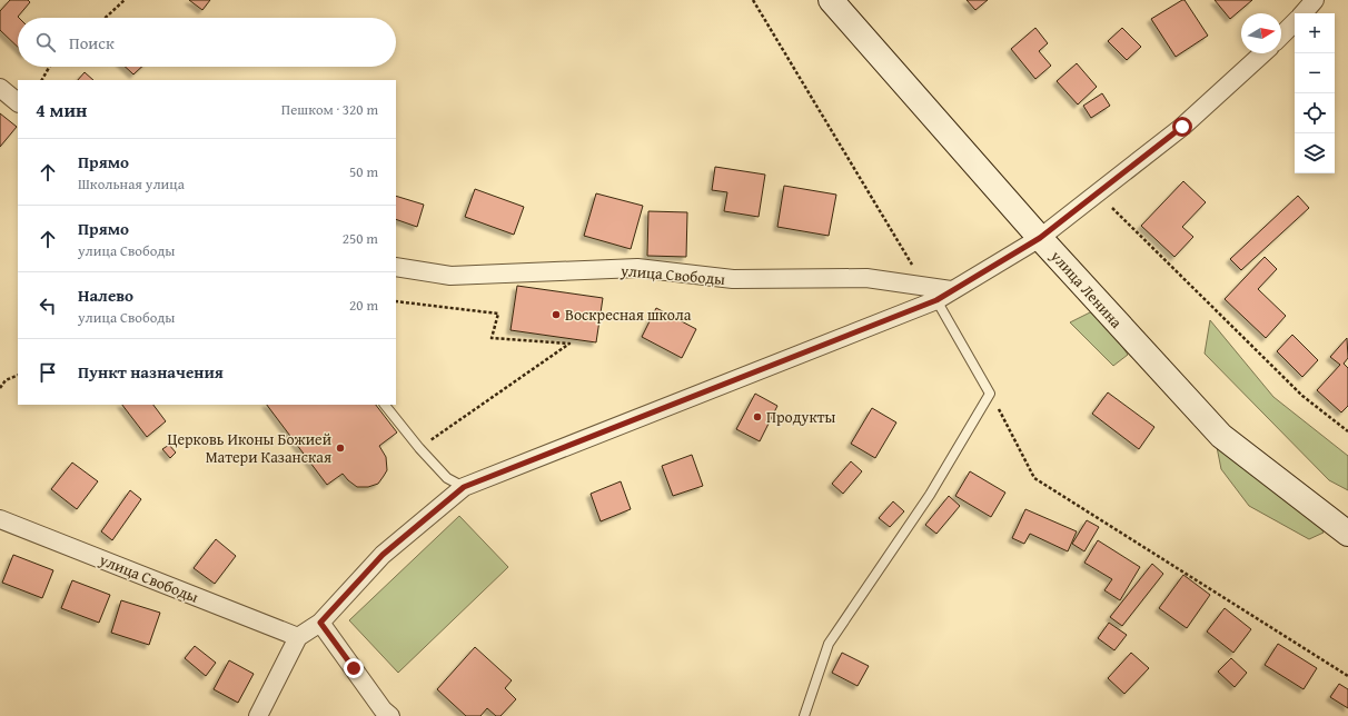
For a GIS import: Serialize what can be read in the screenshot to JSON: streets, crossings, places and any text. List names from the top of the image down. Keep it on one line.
{"streets":{"main road":["улица Ленина"],"street":["улица Свободы"]},"places":["Воскресная школа","Продукты","Церковь Иконы Божией Матери Казанская"],"north":"right","page":{"map_buttons":["+","−"],"search":"Поиск","heading":["4 мин","Пешком · 320 m"],"list":[["Прямо","Школьная улица","50 m"],["Прямо","улица Свободы","250 m"],["Налево","улица Свободы","20 m"],"Пункт назначения"]}}
